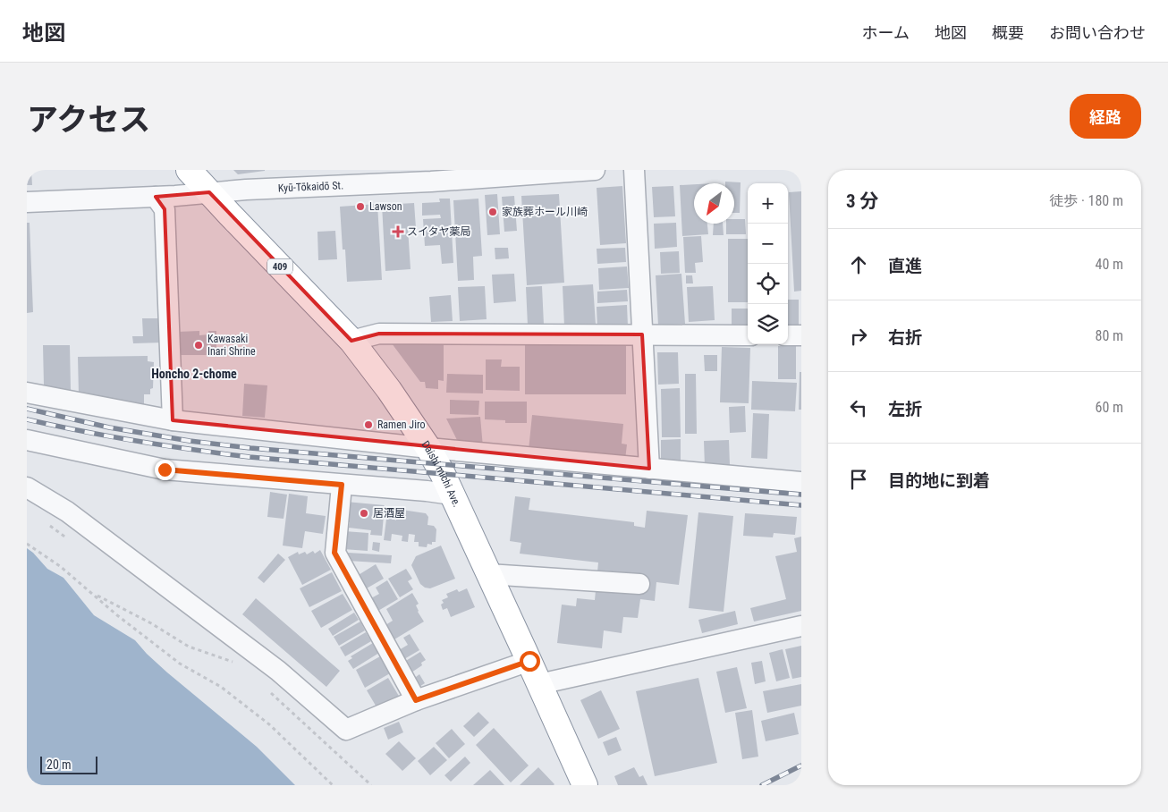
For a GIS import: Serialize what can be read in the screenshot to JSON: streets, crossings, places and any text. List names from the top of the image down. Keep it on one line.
{"streets":{"highway":["409","Daishi michi Ave."],"street":["Kyū-Tōkaidō St."]},"crossings":[["Kyū-Tōkaidō St.","Daishi michi Ave."]],"districts":["Honcho 2-chome"],"places":{"other":["Lawson","家族葬ホール川崎","Kawasaki Inari Shrine","Ramen Jiro","居酒屋"],"health":["スイタヤ薬局"]},"scale_bar":"20 m","north":"bottom left","page":{"header":"地図","nav":["ホーム","地図","概要","お問い合わせ"],"title":"アクセス","buttons":"経路","heading":["3 分","徒歩 · 180 m"],"map_buttons":["+","−"],"list":[["直進","40 m"],["右折","80 m"],["左折","60 m"],"目的地に到着"],"scale":"20 m"}}
